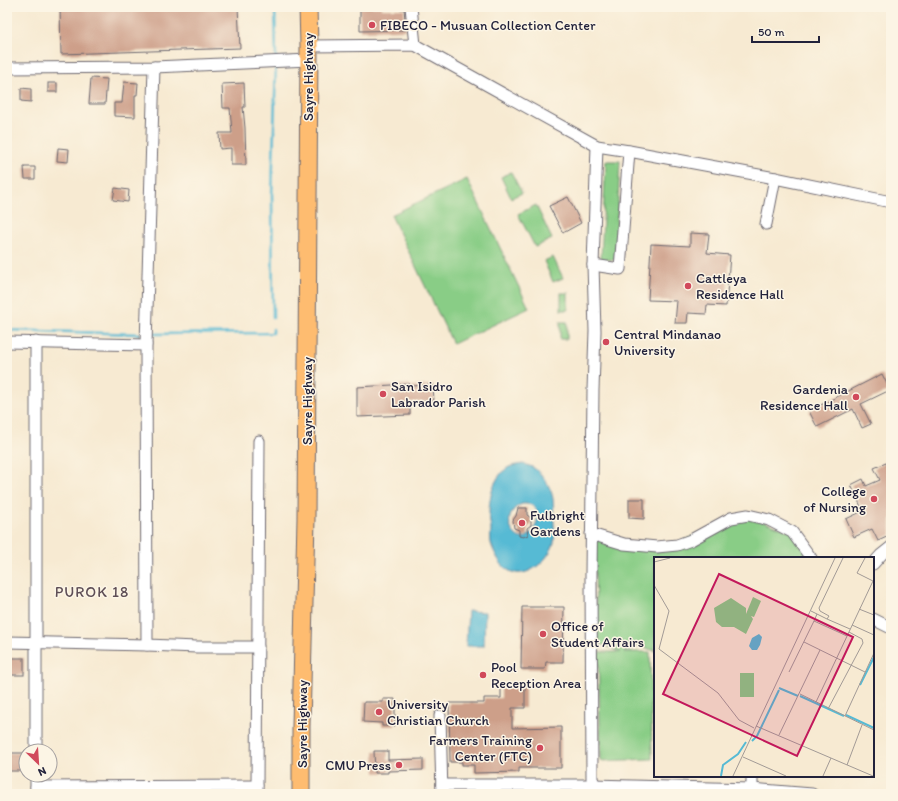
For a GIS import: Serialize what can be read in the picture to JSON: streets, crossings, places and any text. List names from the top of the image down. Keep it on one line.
{"streets":{"highway":["Sayre Highway"]},"districts":["PUROK 18"],"places":["FIBECO - Musuan Collection Center","Cattleya Residence Hall","Central Mindanao University","San Isidro Labrador Parish","Gardenia Residence Hall","College of Nursing","Fulbright Gardens","Office of Student Affairs","Pool Reception Area","University Christian Church","Farmers Training Center (FTC)","CMU Press"],"scale_bar":"50 m","north":"bottom right"}
